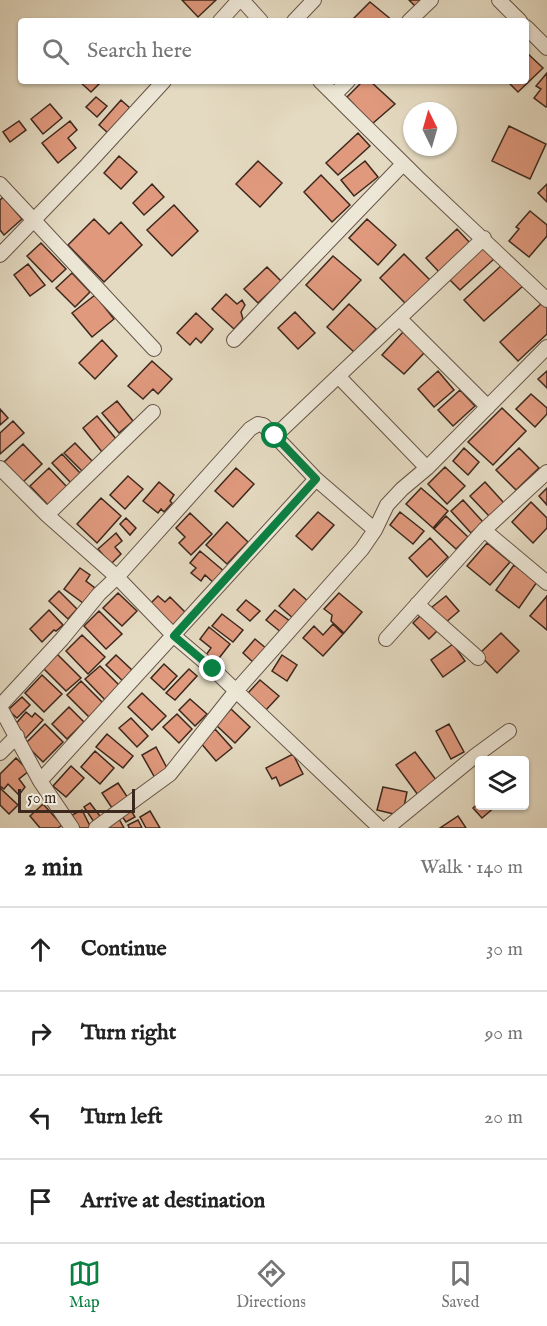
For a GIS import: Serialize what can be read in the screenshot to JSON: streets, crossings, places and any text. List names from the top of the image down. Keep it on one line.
{"scale_bar":"50 m","north":"top","page":{"search":"Search here","scale":"50 m","heading":["2 min","Walk · 140 m"],"list":[["Continue","30 m"],["Turn right","90 m"],["Turn left","20 m"],"Arrive at destination"],"nav":["Map","Directions","Saved"]}}
